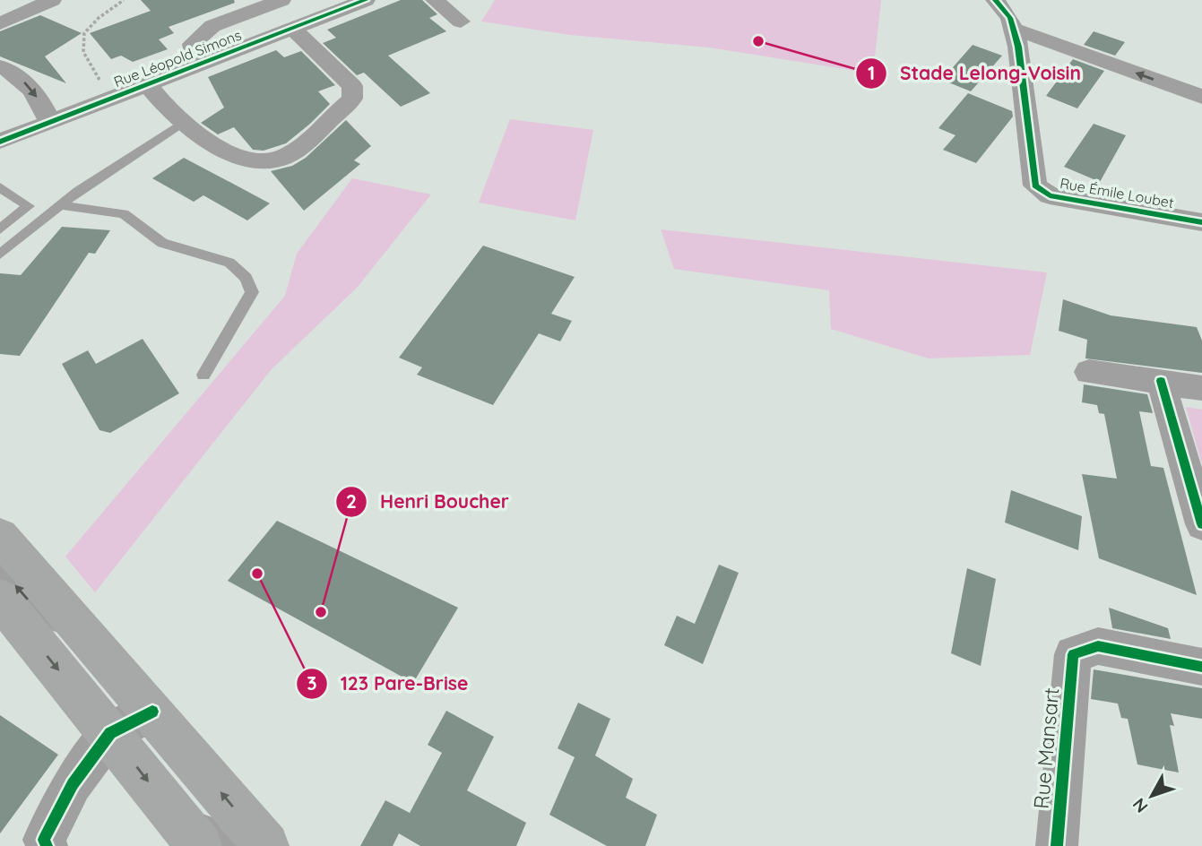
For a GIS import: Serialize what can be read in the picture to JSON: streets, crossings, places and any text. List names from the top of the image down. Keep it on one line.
{"streets":{"street":["Rue Léopold Simons","Rue Émile Loubet","Rue Mansart"]},"places":["Stade Lelong-Voisin","123 Pare-Brise","Henri Boucher"],"north":"bottom left"}
